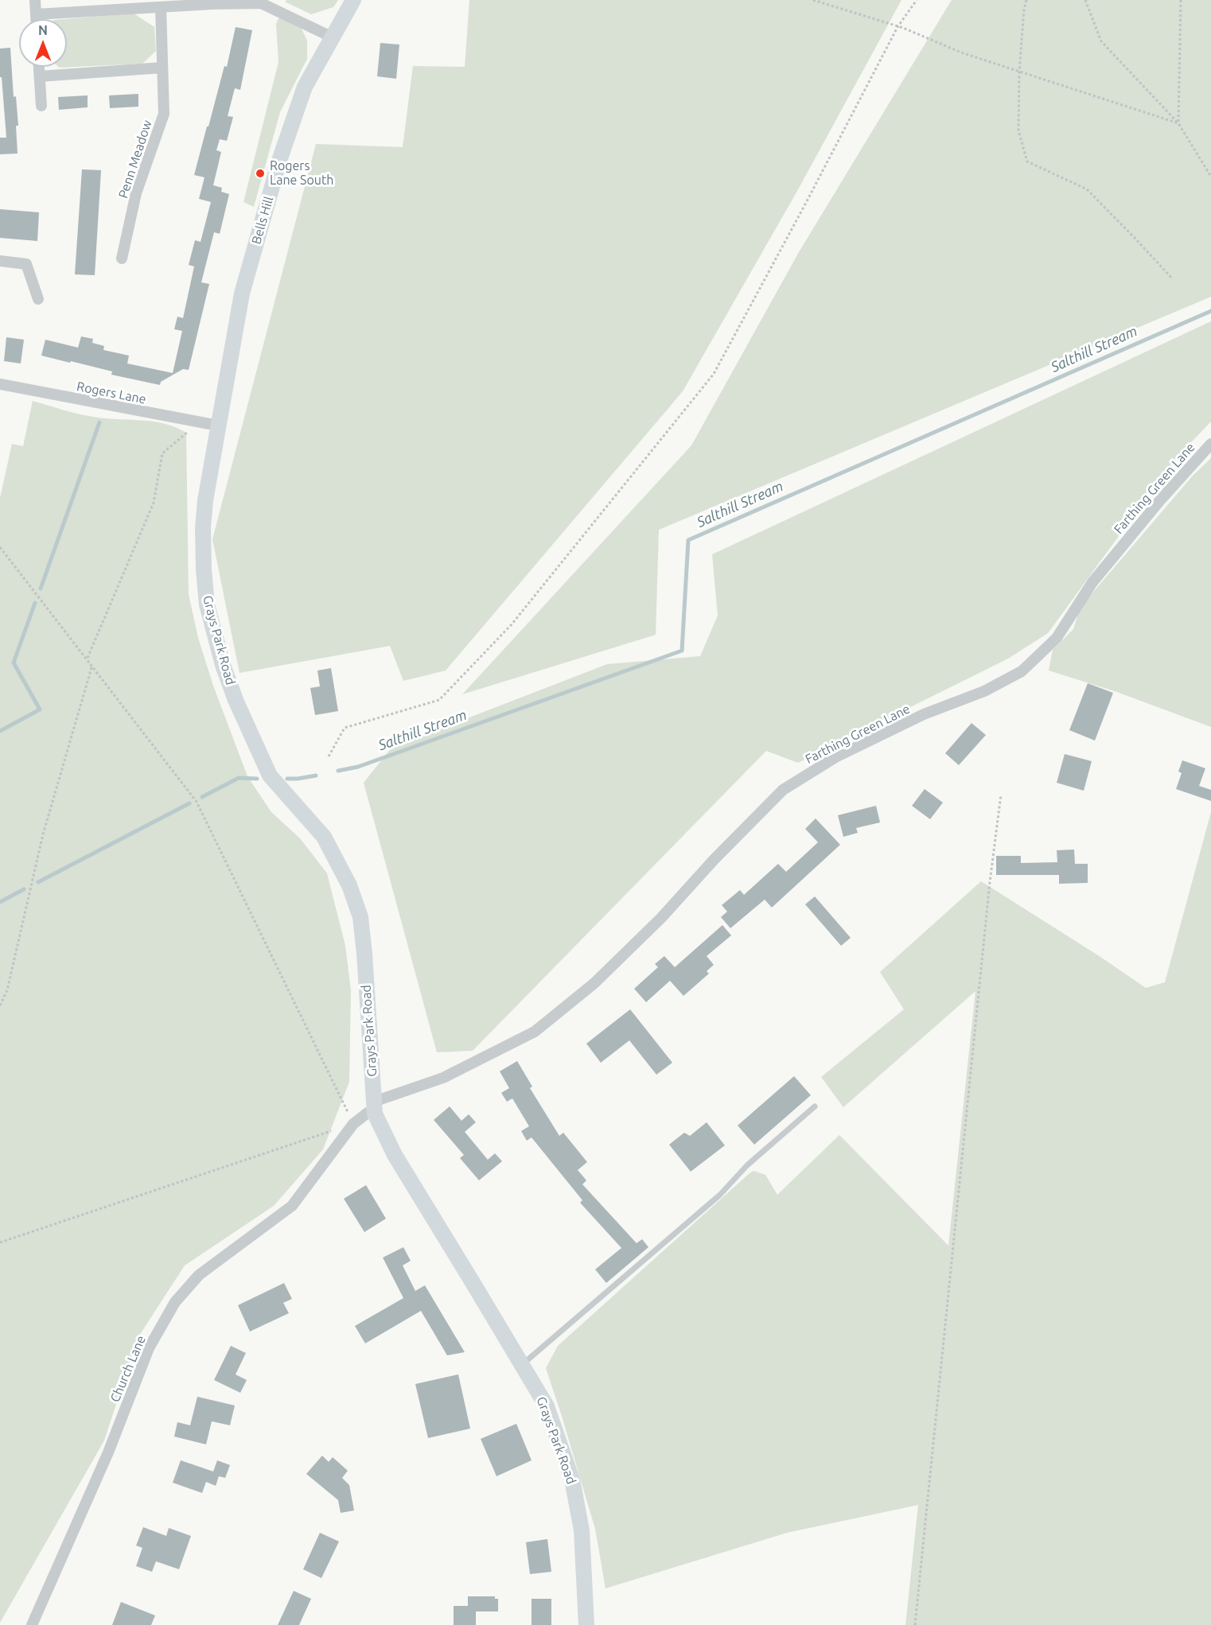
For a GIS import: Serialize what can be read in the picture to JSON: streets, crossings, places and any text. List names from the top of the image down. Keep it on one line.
{"streets":{"main road":["Bells Hill","Grays Park Road"],"street":["Penn Meadow","Rogers Lane","Farthing Green Lane","Church Lane"]},"crossings":[["Bells Hill","Rogers Lane"],["Bells Hill","Grays Park Road"],["Rogers Lane","Grays Park Road"],["Farthing Green Lane","Grays Park Road"],["Farthing Green Lane","Church Lane"],["Grays Park Road","Church Lane"]],"water":["Salthill Stream"],"places":["Rogers Lane South"],"north":"top"}
